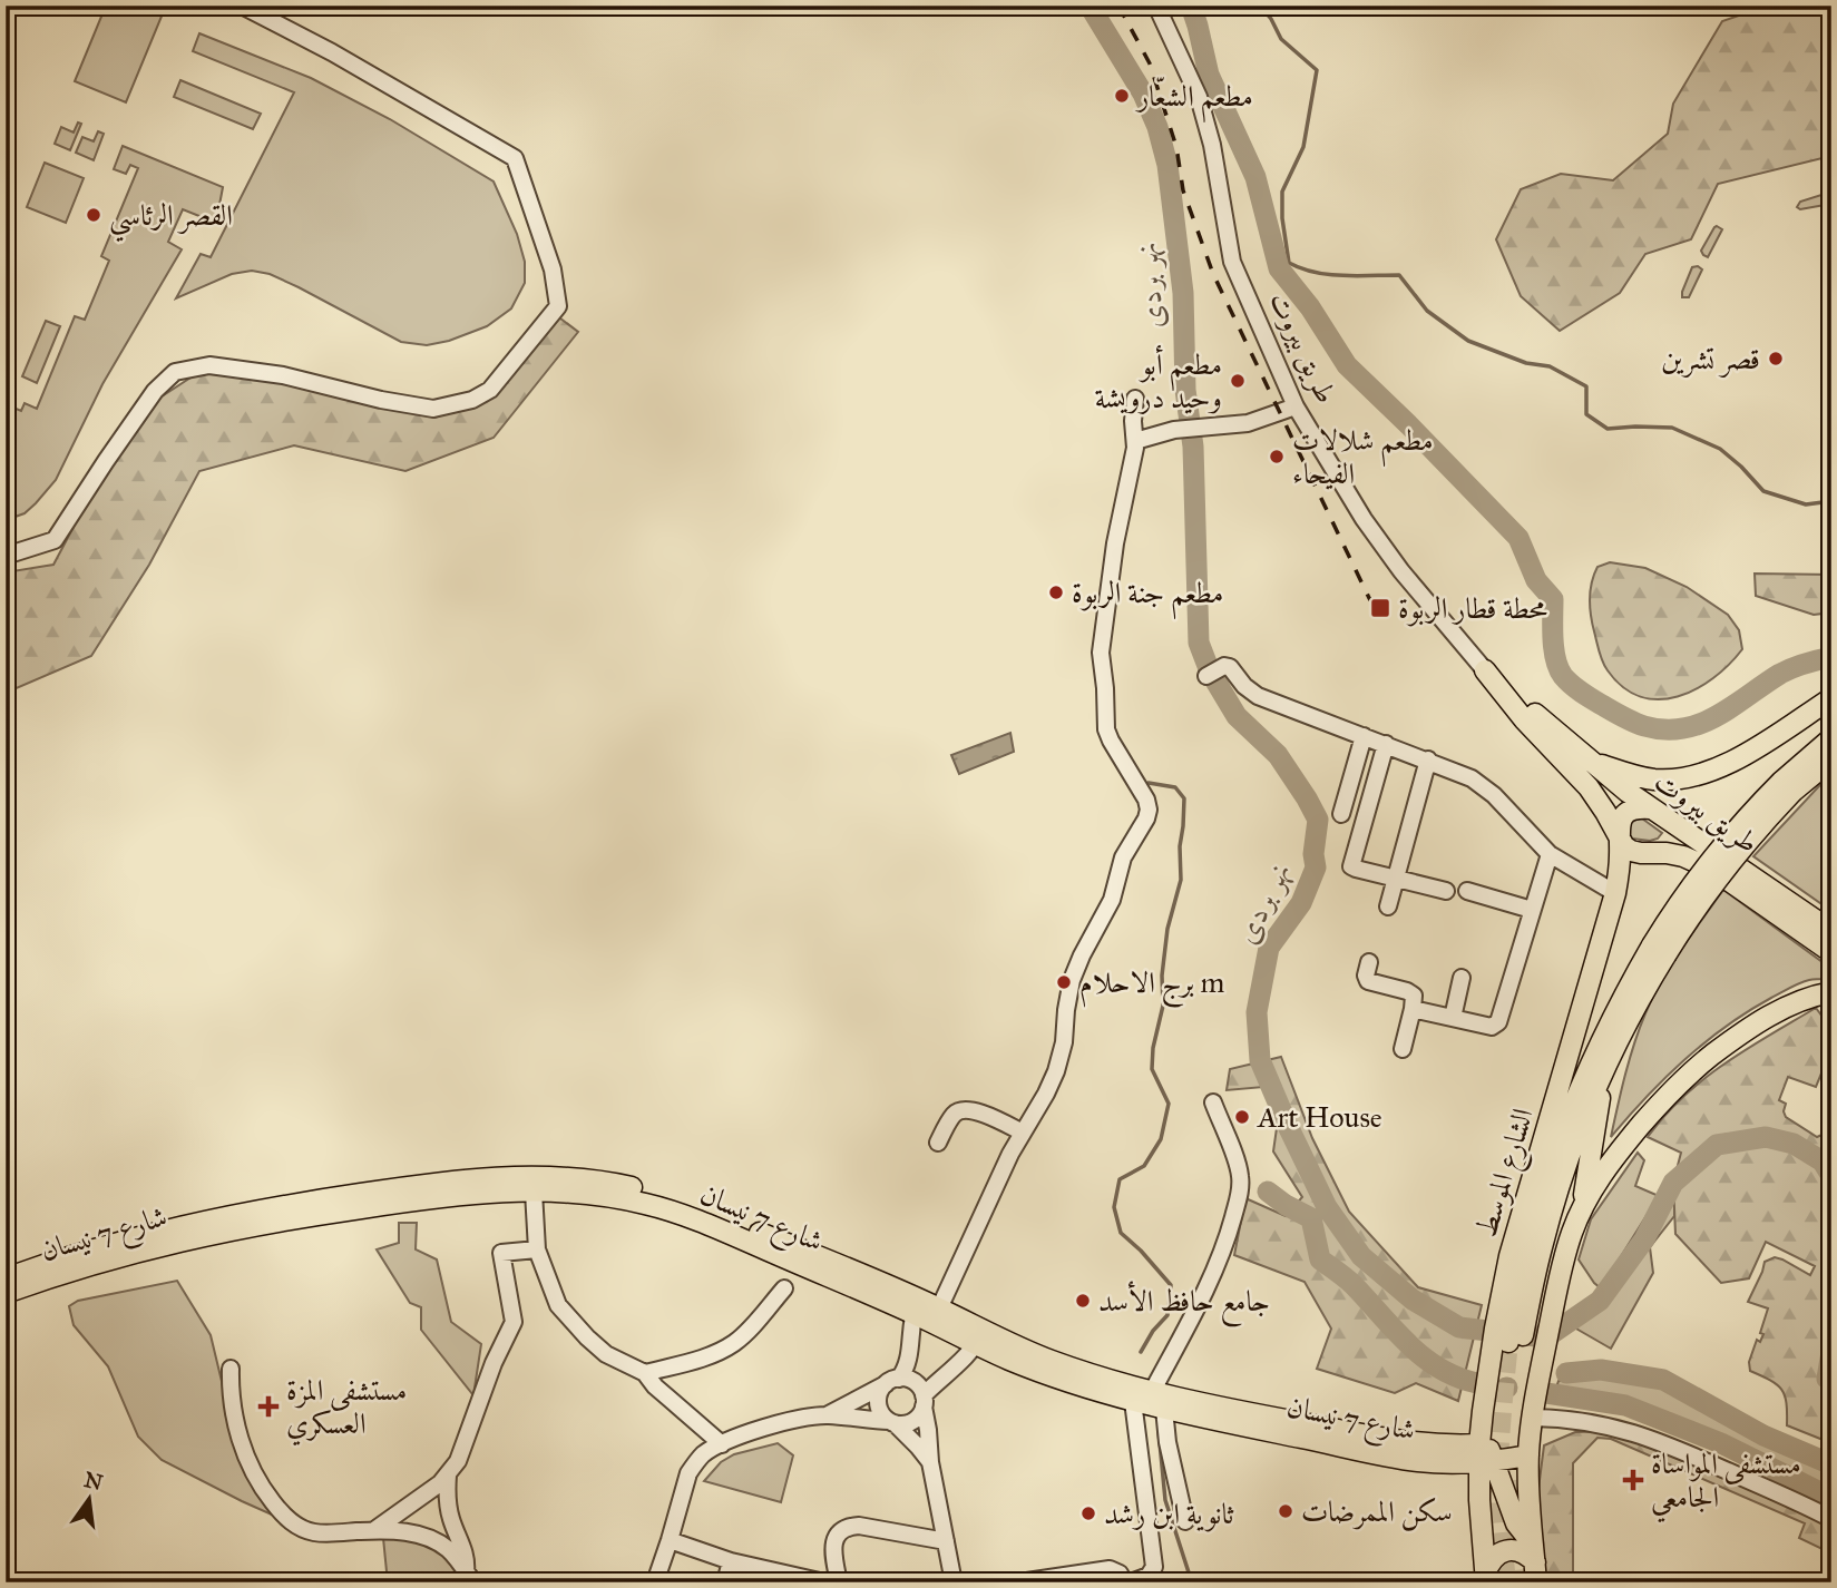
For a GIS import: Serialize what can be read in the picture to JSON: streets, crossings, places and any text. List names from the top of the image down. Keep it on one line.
{"streets":{"main road":["طريق بيروت","الشارع الموسط","شارع 7 نيسان"]},"crossings":[["طريق بيروت","الشارع الموسط"],["الشارع الموسط","شارع 7 نيسان"]],"water":["نهر بردى"],"places":{"other":["مطعم الشعّار","القصر الرئاسي","قصر تشرين","مطعم أبو وحيد درويشة","مطعم شلالات الفيحاء","مطعم جنة الربوة","برج الاحلام m","Art House","جامع حافظ الأسد","سكن الممرضات","ثانوية ابن رشد"],"transit":["محطة قطار الربوة"],"health":["مستشفى المزة العسكري","مستشفى المواساة الجامعي"]},"north":"top"}
